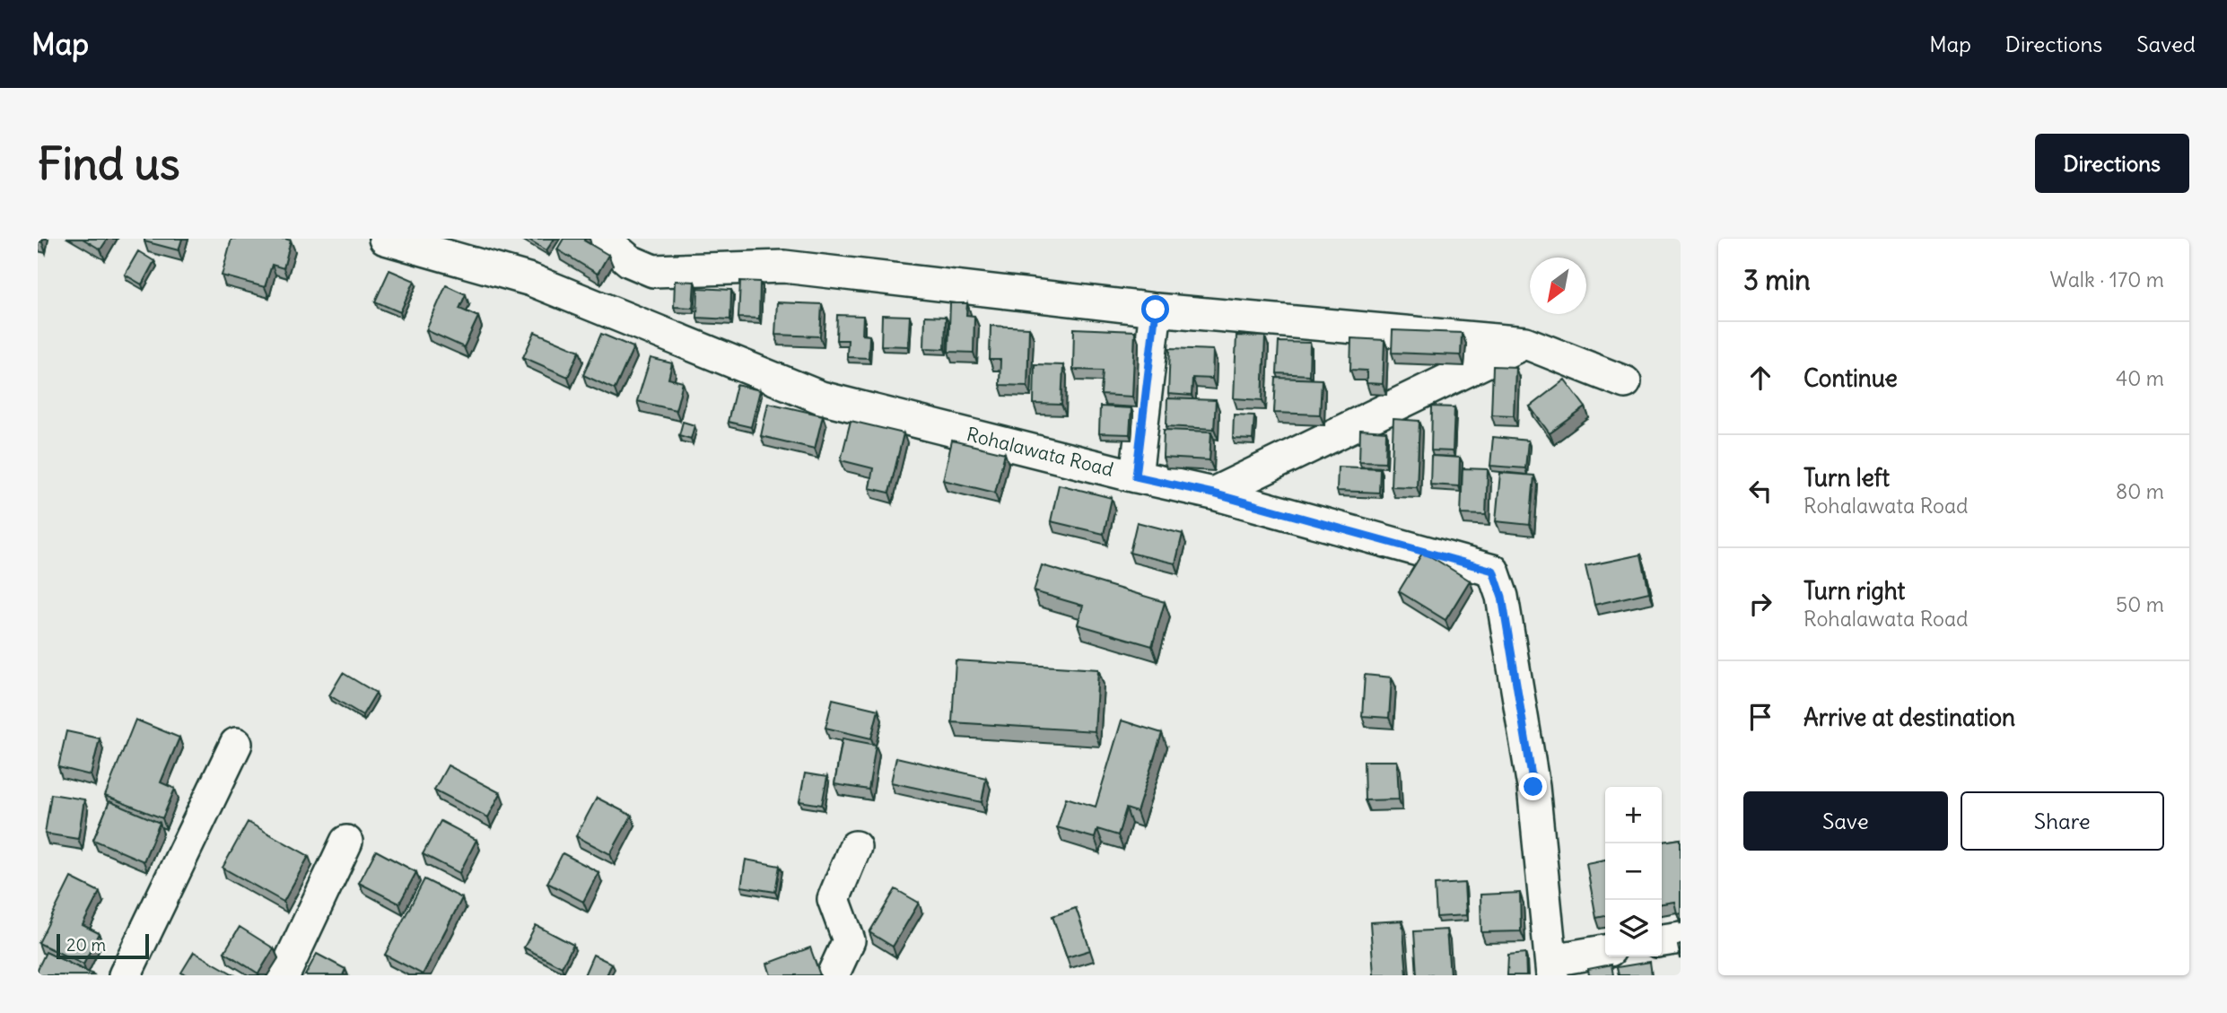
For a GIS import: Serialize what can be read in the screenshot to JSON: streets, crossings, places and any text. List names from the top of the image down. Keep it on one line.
{"streets":{"street":["Rohalawata Road"]},"scale_bar":"20 m","north":"bottom left","page":{"header":"Map","nav":["Map","Directions","Saved"],"buttons":["Directions",["Save","Share"]],"title":"Find us","heading":["3 min","Walk · 170 m"],"list":[["Continue","40 m"],["Turn left","Rohalawata Road","80 m"],["Turn right","Rohalawata Road","50 m"],"Arrive at destination"],"map_buttons":["+","−"],"scale":"20 m"}}
